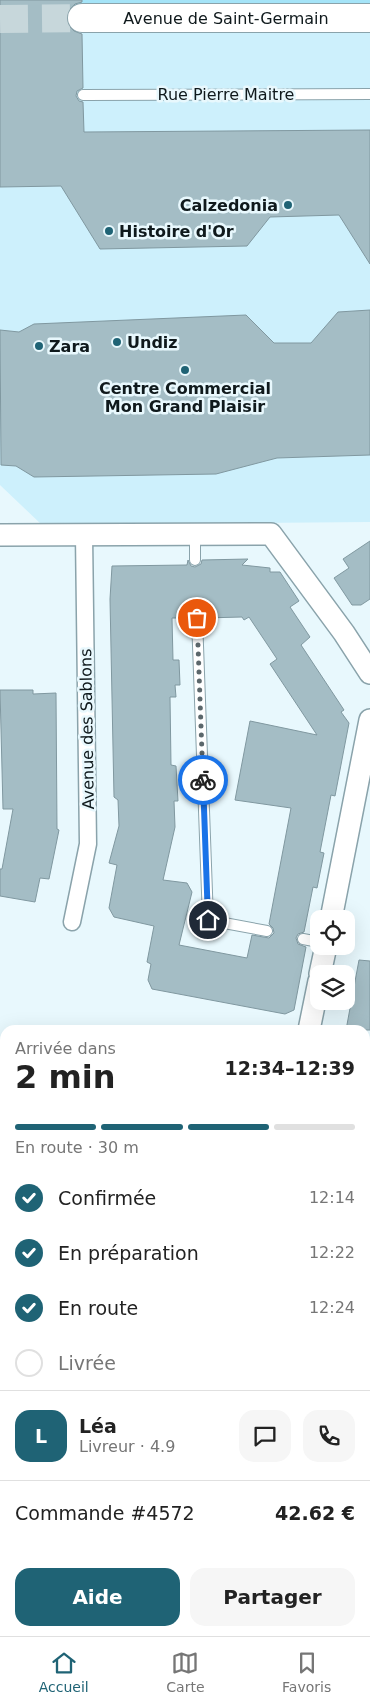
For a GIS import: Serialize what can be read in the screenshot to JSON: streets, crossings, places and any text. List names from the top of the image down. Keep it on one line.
{"streets":{"main road":["Avenue de Saint-Germain"],"street":["Avenue des Sablons"],"lane":["Rue Pierre Maitre"]},"places":["Calzedonia","Histoire d'Or","Undiz","Zara","Centre Commercial Mon Grand Plaisir"],"page":{"heading":["2 min","Arrivée dans","12:34–12:39"],"panel":["Léa","Livreur · 4.9","Commande #4572","42.62 €"],"bar":"En route · 30 m","list":[["Confirmée","12:14"],["En préparation","12:22"],["En route","12:24"],"Livrée"],"round":"L","buttons":["Aide","Partager"],"tabs":["Accueil","Carte","Favoris"]}}
